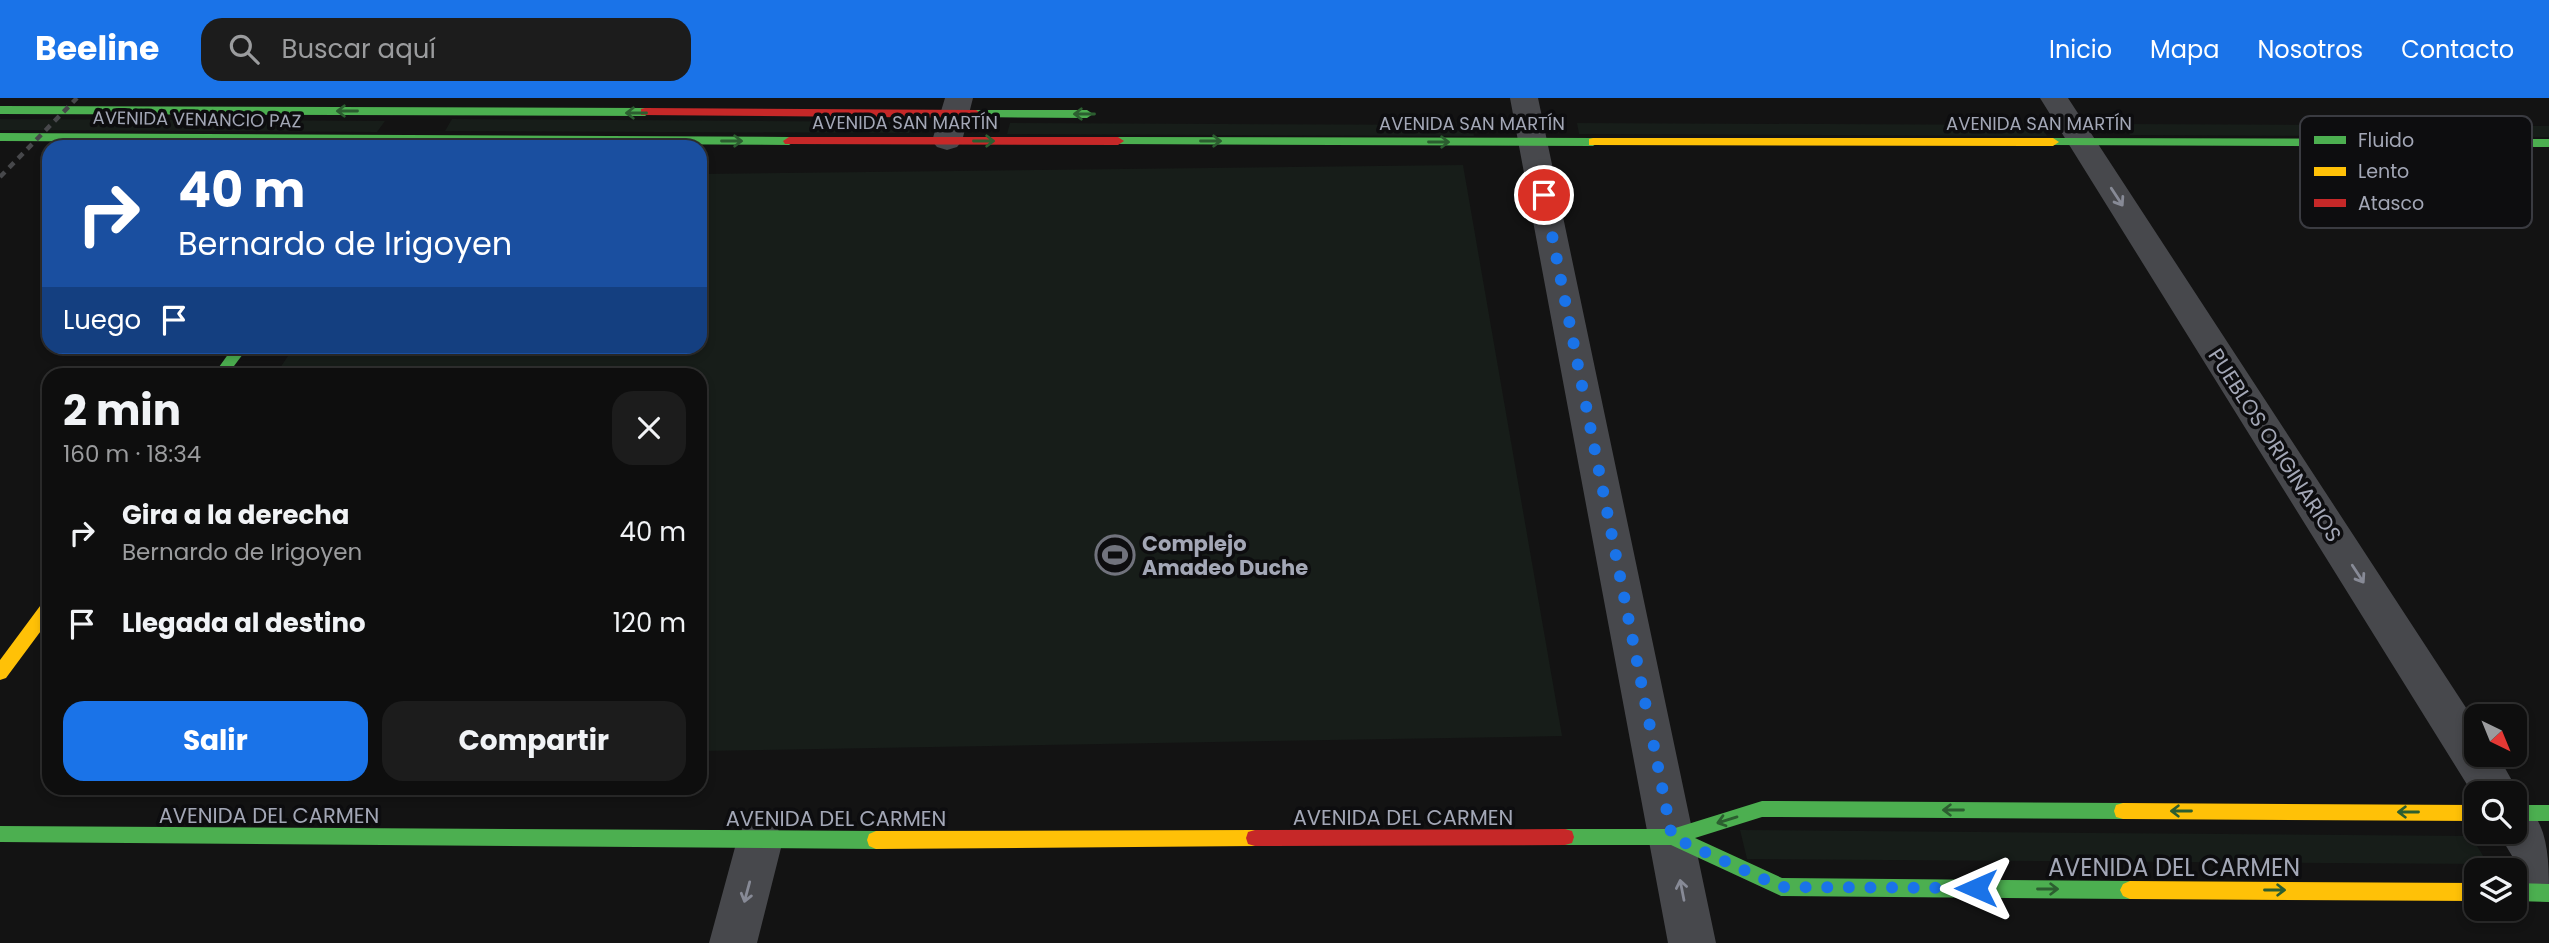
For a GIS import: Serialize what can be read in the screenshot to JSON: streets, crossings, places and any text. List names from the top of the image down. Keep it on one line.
{"streets":{"main road":["AVENIDA VENANCIO PAZ","AVENIDA SAN MARTÍN","AVENIDA DEL CARMEN"],"street":["PUEBLOS ORIGINARIOS"]},"crossings":[["AVENIDA VENANCIO PAZ","AVENIDA SAN MARTÍN"],["AVENIDA SAN MARTÍN","PUEBLOS ORIGINARIOS"]],"one_way":["PUEBLOS ORIGINARIOS"],"places":{"sports":["Complejo Amadeo Duche"]},"legend":["Fluido","Lento","Atasco"],"north":"bottom right","page":{"header":"Beeline","search":"Buscar aquí","nav":["Inicio","Mapa","Nosotros","Contacto"],"turn":["40 m","Bernardo de Irigoyen"],"then":"Luego","heading":["2 min","160 m · 18:34"],"list":[{"name":"Gira a la derecha","note":"Bernardo de Irigoyen","value":"40 m"},{"name":"Llegada al destino","value":"120 m"}],"buttons":["Salir","Compartir"]}}
